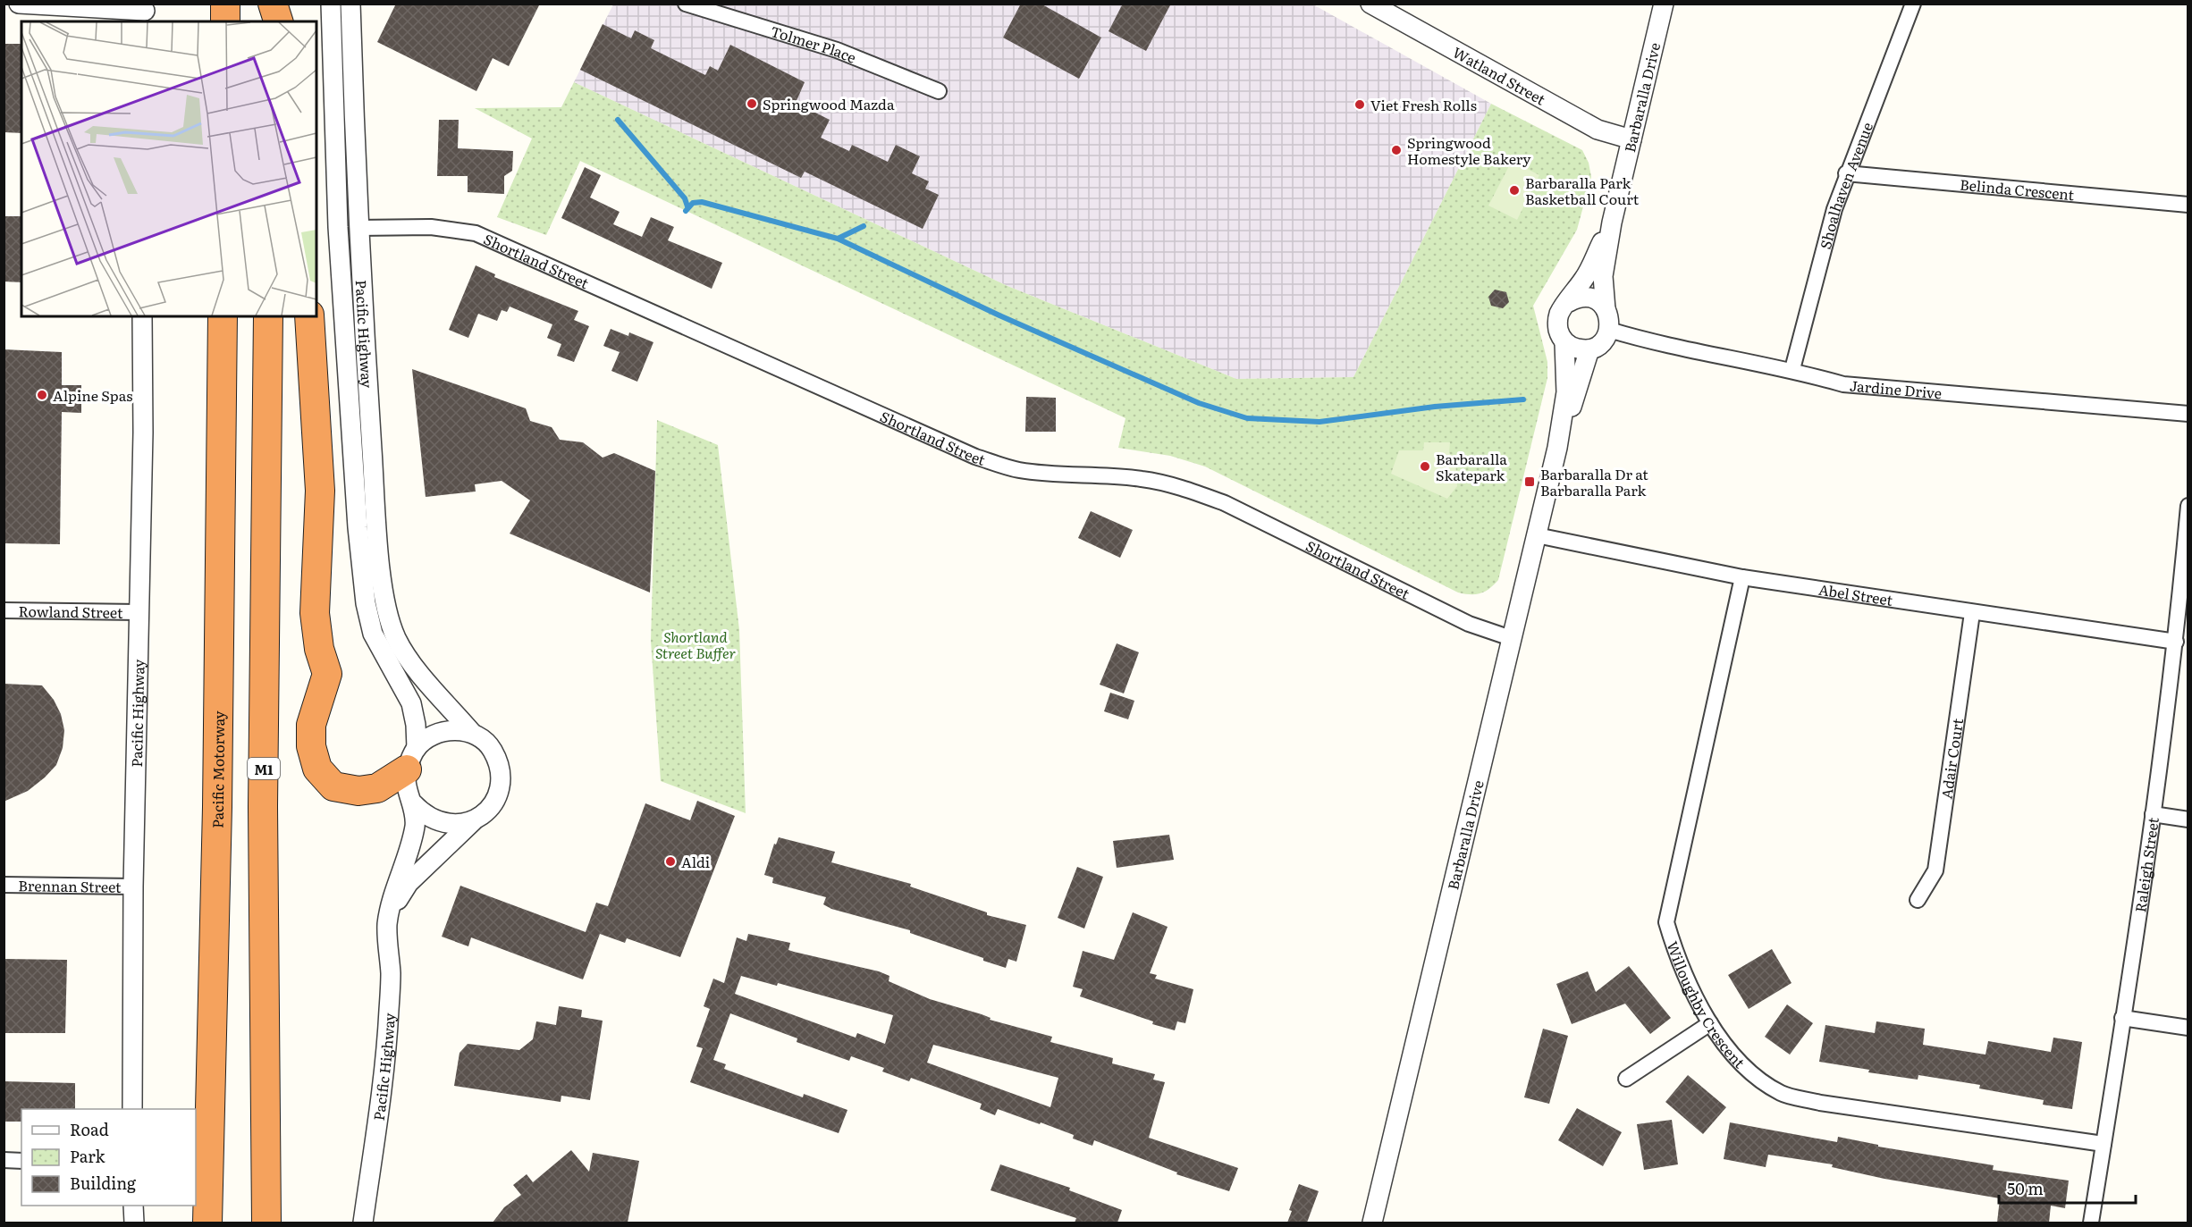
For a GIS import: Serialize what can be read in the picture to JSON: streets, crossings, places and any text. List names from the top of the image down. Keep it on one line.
{"streets":{"highway":["M1","Pacific Motorway"],"street":["Tolmer Place","Watland Street","Barbaralla Drive","Shoalhaven Avenue","Belinda Crescent","Shortland Street","Pacific Highway","Jardine Drive","Abel Street","Rowland Street","Adair Court","Raleigh Street","Brennan Street","Willoughby Crescent"]},"crossings":[["Watland Street","Barbaralla Drive"],["Barbaralla Drive","Shortland Street"],["Barbaralla Drive","Jardine Drive"],["Barbaralla Drive","Abel Street"],["Shoalhaven Avenue","Belinda Crescent"],["Shoalhaven Avenue","Jardine Drive"],["Shortland Street","Pacific Highway"],["Pacific Highway","Rowland Street"],["Pacific Highway","Brennan Street"],["Abel Street","Adair Court"],["Abel Street","Raleigh Street"],["Abel Street","Willoughby Crescent"],["Raleigh Street","Willoughby Crescent"]],"parks":["Shortland Street Buffer"],"places":{"other":["Springwood Mazda","Viet Fresh Rolls","Springwood Homestyle Bakery","Barbaralla Park Basketball Court","Alpine Spas","Barbaralla Skatepark","Aldi"],"transit":["Barbaralla Dr at Barbaralla Park"]},"legend":["Road","Park","Building"],"scale_bar":"50 m"}
